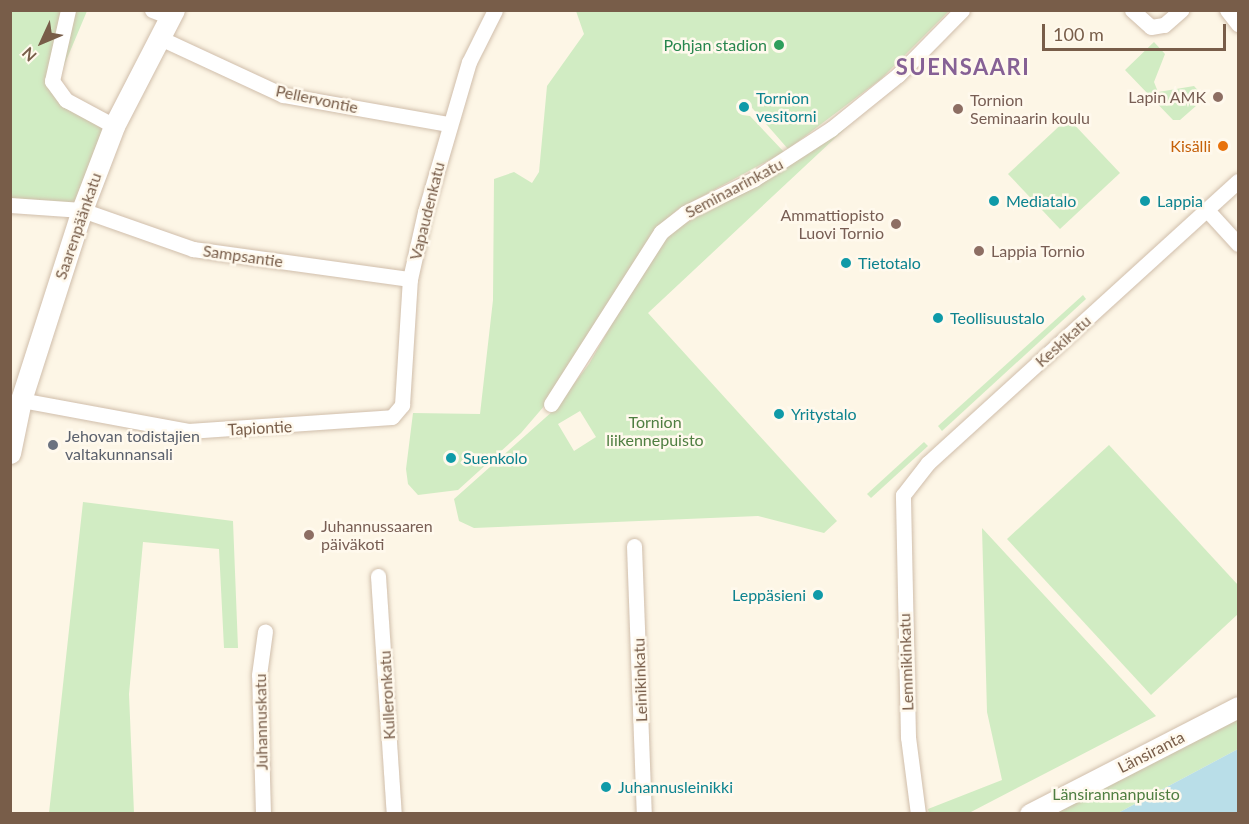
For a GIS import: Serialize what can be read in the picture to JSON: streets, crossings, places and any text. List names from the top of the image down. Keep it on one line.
{"streets":{"street":["Pellervontie","Seminaarinkatu","Vapaudenkatu","Saarenpäänkatu","Sampsantie","Keskikatu","Tapiontie","Lemmikinkatu","Leinikinkatu","Kulleronkatu","Juhannuskatu","Länsiranta"]},"crossings":[["Pellervontie","Vapaudenkatu"],["Pellervontie","Saarenpäänkatu"],["Vapaudenkatu","Sampsantie"],["Vapaudenkatu","Tapiontie"],["Saarenpäänkatu","Sampsantie"],["Saarenpäänkatu","Tapiontie"],["Keskikatu","Lemmikinkatu"]],"districts":["SUENSAARI"],"parks":["Tornion liikennepuisto","Länsirannanpuisto"],"places":["Pohjan stadion","Lapin AMK","Tornion vesitorni","Tornion Seminaarin koulu","Kisälli","Mediatalo","Lappia","Ammattiopisto Luovi Tornio","Lappia Tornio","Tietotalo","Teollisuustalo","Yritystalo","Jehovan todistajien valtakunnansali","Suenkolo","Juhannussaaren päiväkoti","Leppäsieni","Juhannusleinikki"],"scale_bar":"100 m","north":"bottom left"}
